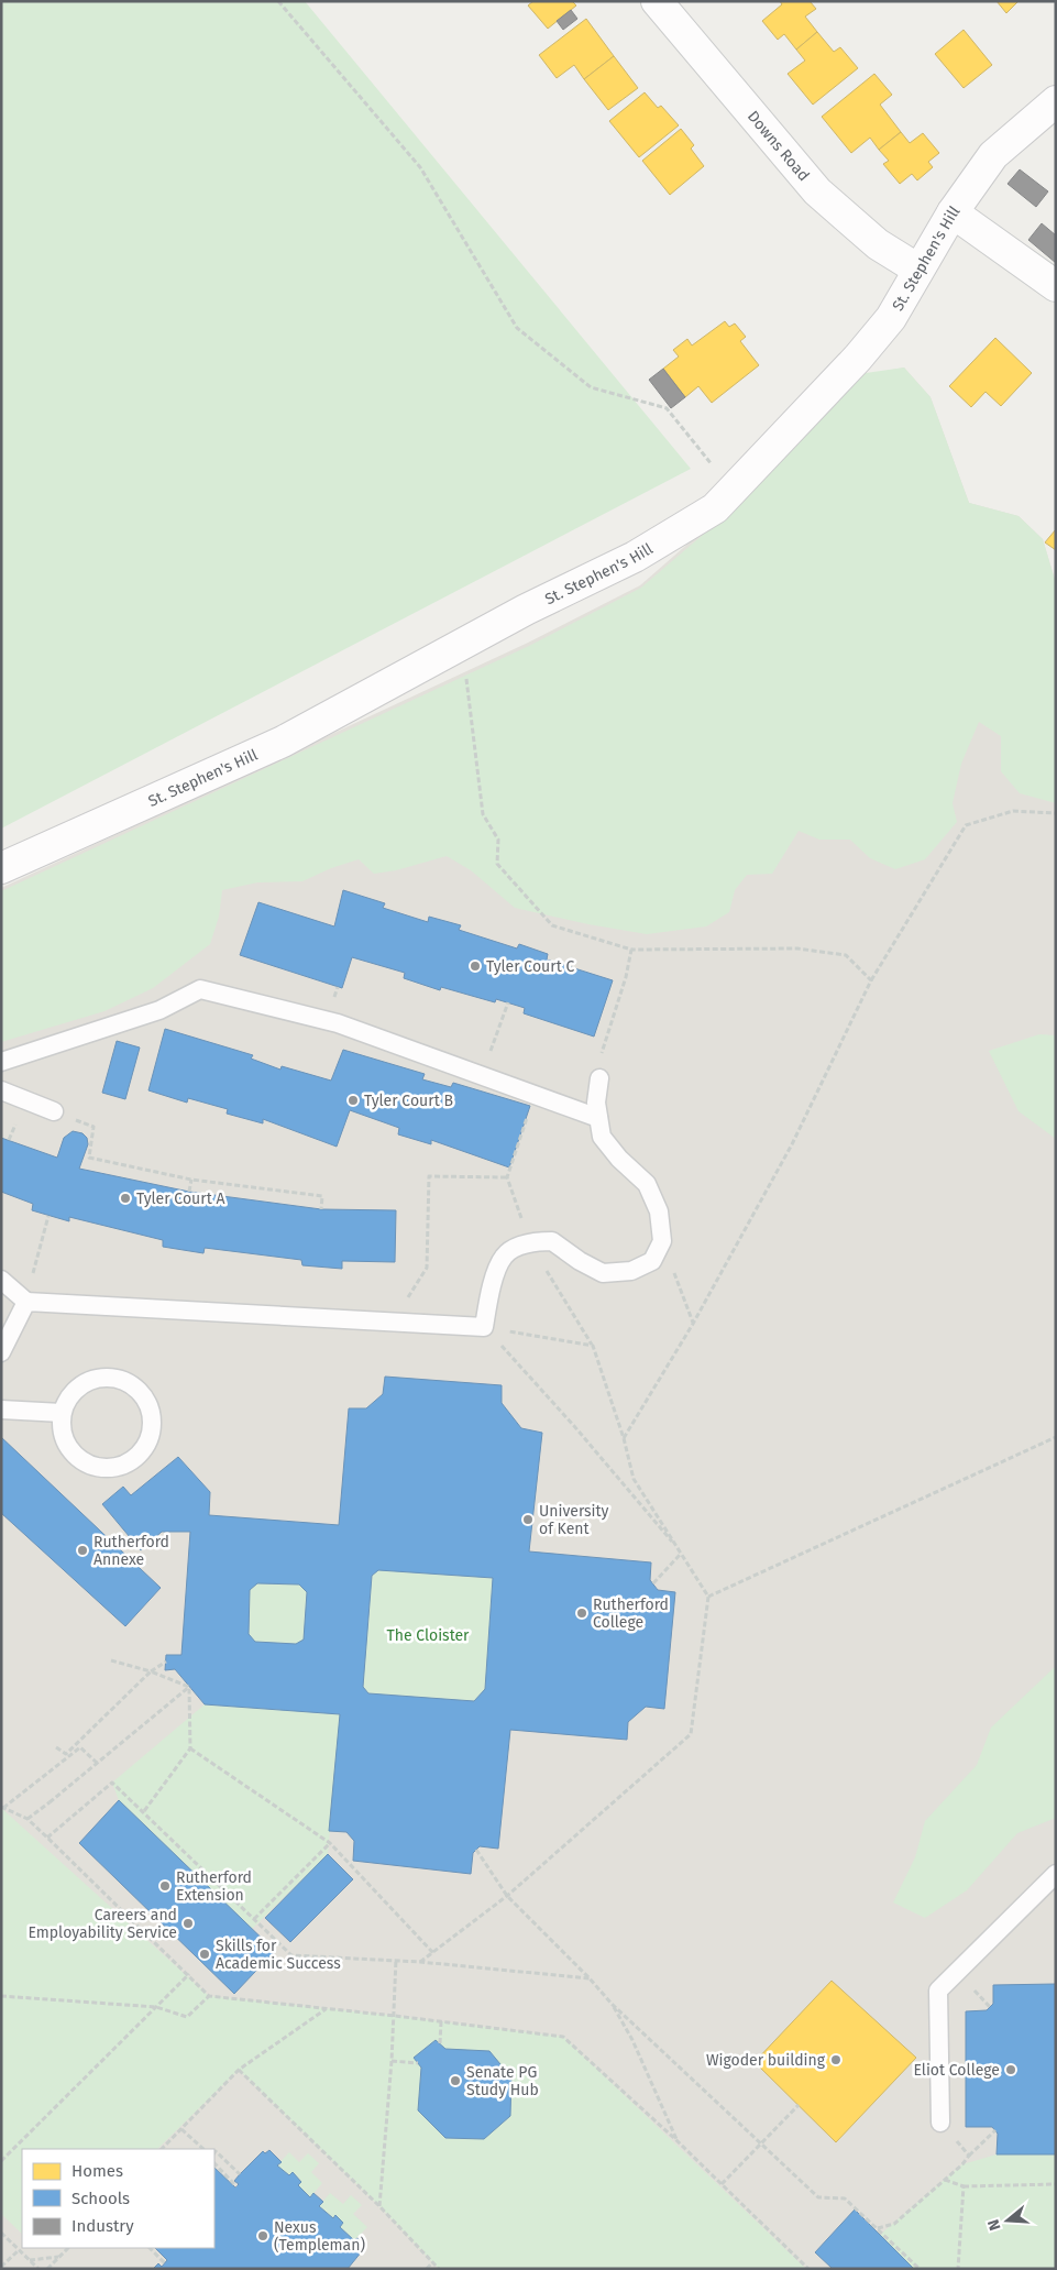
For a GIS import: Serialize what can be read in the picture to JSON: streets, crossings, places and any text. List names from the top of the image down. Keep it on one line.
{"streets":{"street":["Downs Road","St. Stephen's Hill"]},"crossings":[["Downs Road","St. Stephen's Hill"]],"parks":["The Cloister"],"places":["Tyler Court C","Tyler Court B","Tyler Court A","University of Kent","Rutherford Annexe","Rutherford College","Rutherford Extension","Careers and Employability Service","Skills for Academic Success","Wigoder building","Eliot College","Senate PG Study Hub","Nexus (Templeman)"],"legend":["Homes","Schools","Industry"],"north":"left"}
